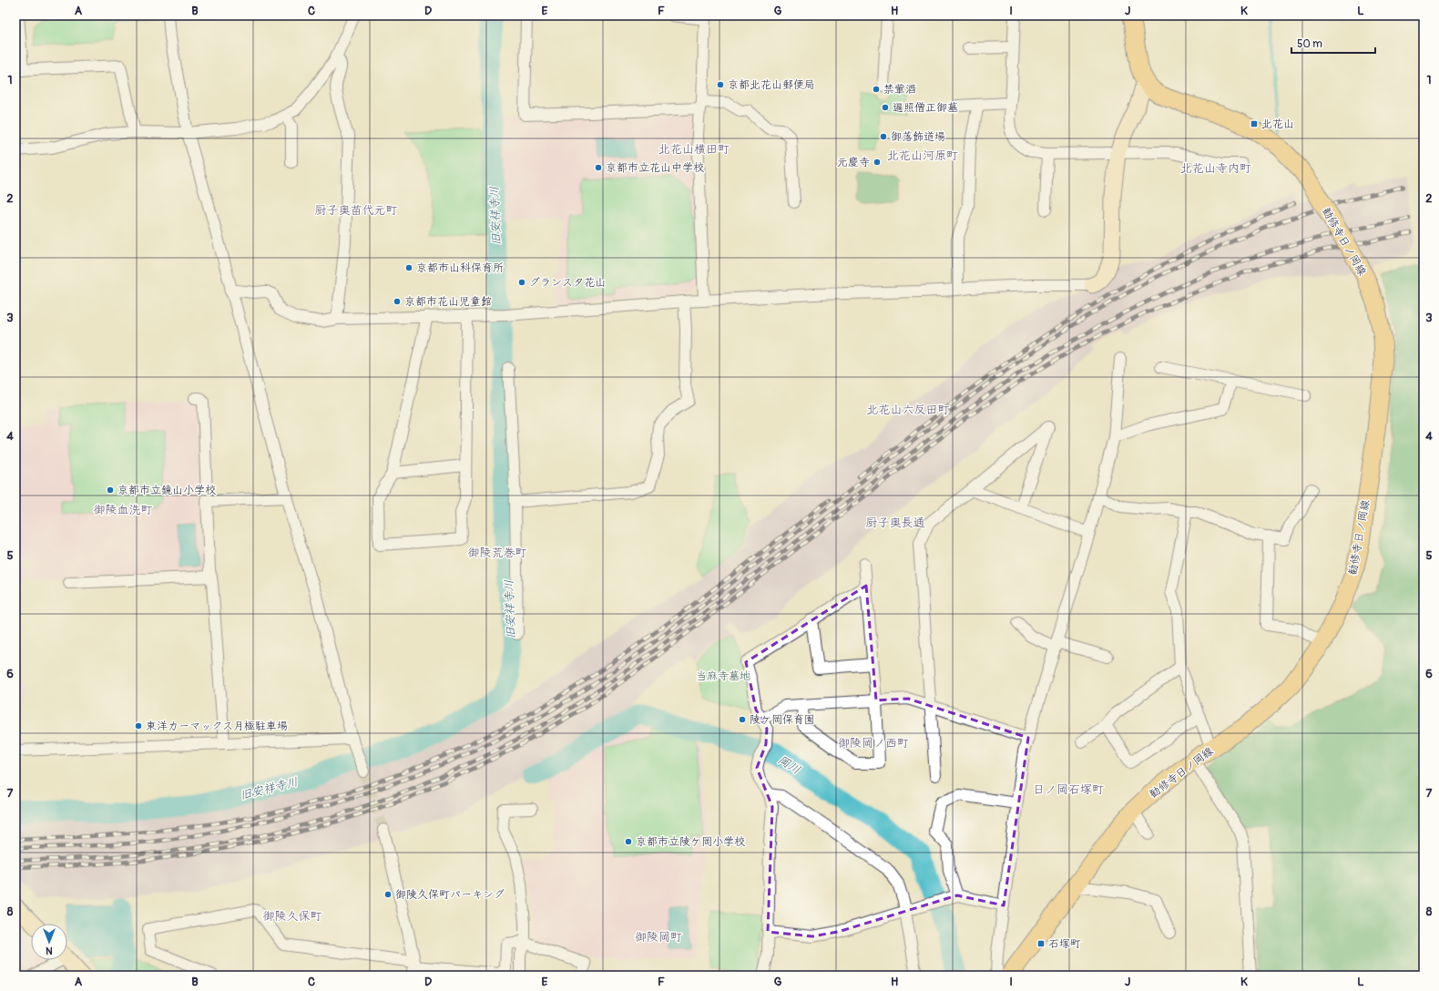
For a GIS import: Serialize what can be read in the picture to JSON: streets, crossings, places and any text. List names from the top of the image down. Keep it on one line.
{"streets":{"main road":["勧修寺日ノ岡線"]},"districts":["北花山横田町","北花山河原町","北花山寺内町","厨子奥苗代元町","北花山六反田町","御陵血洗町","厨子奥長通","御陵荒巻町","御陵岡ノ西町","日ノ岡石塚町","御陵久保町","御陵岡町"],"water":["旧安祥寺川","岡川"],"parks":["当麻寺墓地"],"places":{"other":["京都北花山郵便局","禁葷酒","遍照僧正御墓","御落飾道場","元慶寺","京都市立花山中学校","京都市山科保育所","グランスタ花山","京都市花山児童館","京都市立鏡山小学校","陵ケ岡保育園","東洋カーマックス月極駐車場","京都市立陵ケ岡小学校","御陵久保町パーキング"],"transit":["北花山","石塚町"]},"scale_bar":"50 m","north":"bottom","grid":{"columns":["A","B","C","D","E","F","G","H","I","J","K","L"],"rows":["1","2","3","4","5","6","7","8"]}}
